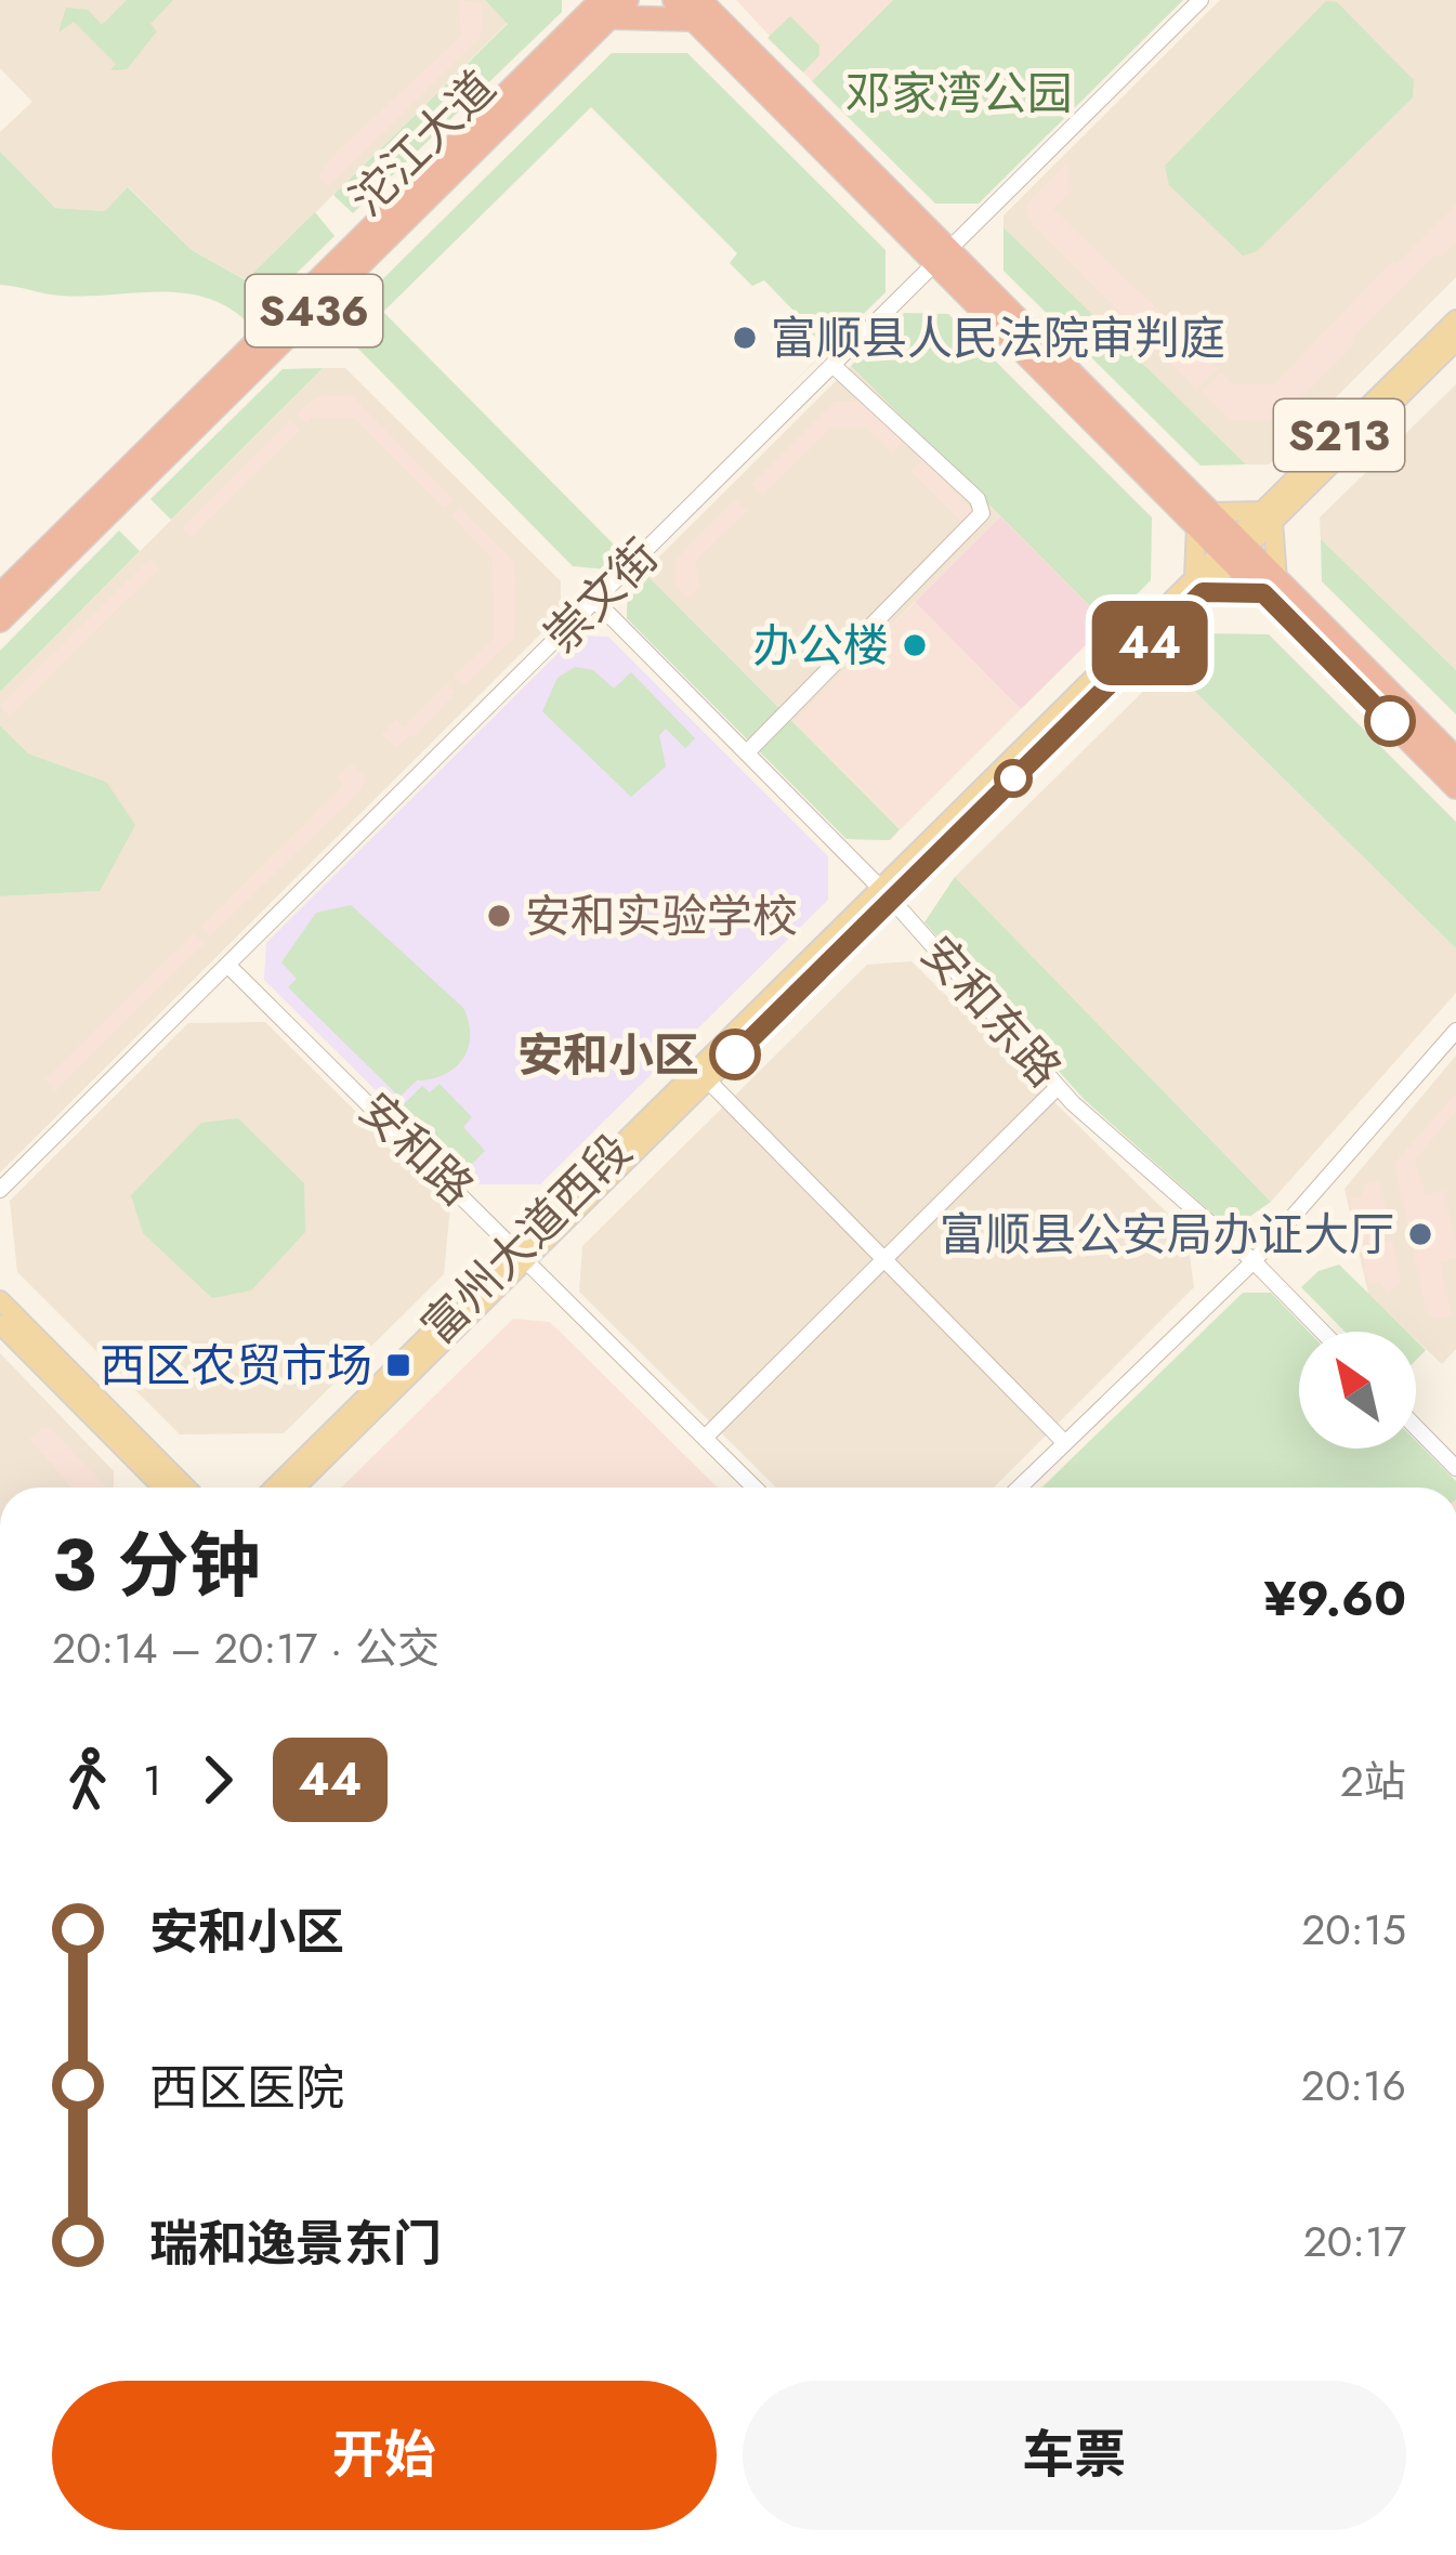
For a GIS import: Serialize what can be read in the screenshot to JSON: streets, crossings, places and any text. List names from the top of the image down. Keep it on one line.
{"streets":{"highway":["沱江大道","S436"],"main road":["S213","富州大道西段"],"street":["崇文街","安和东路","安和路"]},"crossings":[["崇文街","安和东路"],["崇文街","安和路"],["安和东路","富州大道西段"],["安和路","富州大道西段"]],"parks":["邓家湾公园"],"places":{"other":["富顺县人民法院审判庭","办公楼","安和实验学校","安和小区","富顺县公安局办证大厅"],"transit":["西区农贸市场"]},"lines":["bus line 44"],"north":"top left","page":{"on_map":"44","heading":["3 分钟","20:14 – 20:17 · 公交","¥9.60"],"legs":["1","44","2站"],"list":[{"name":"安和小区","value":"20:15"},{"name":"西区医院","value":"20:16"},{"name":"瑞和逸景东门","value":"20:17"}],"buttons":["开始","车票"]}}
